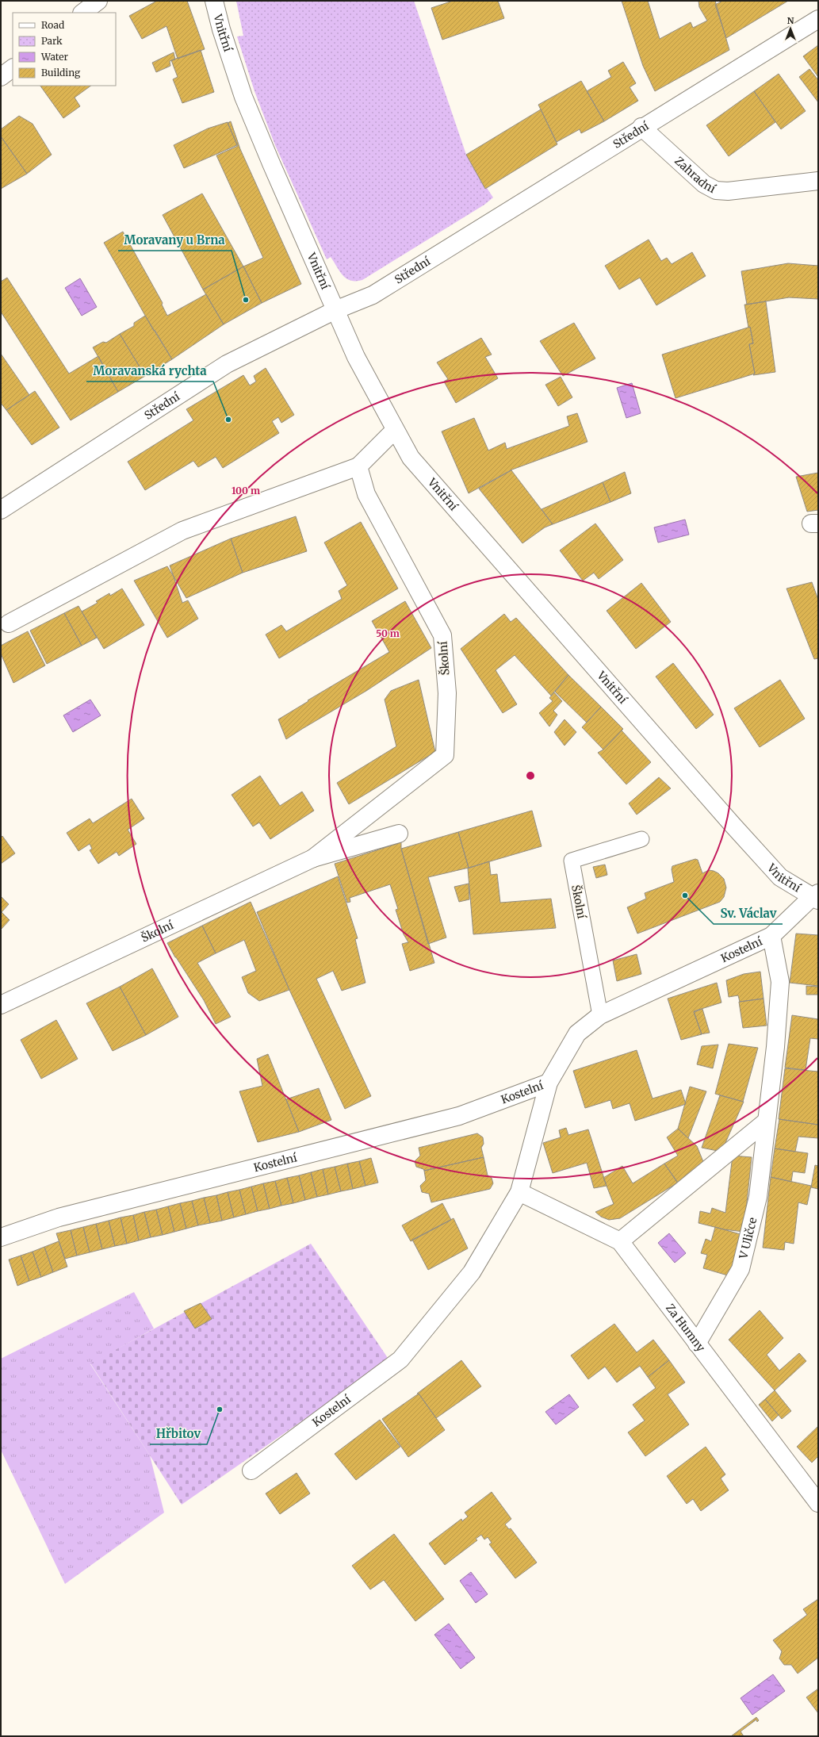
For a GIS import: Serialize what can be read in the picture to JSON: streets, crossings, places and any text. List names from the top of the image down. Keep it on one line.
{"streets":{"street":["Vnitřní","Střední","Zahradní","Školní","Kostelní","V Uličce","Za Humny"]},"crossings":[["Vnitřní","Střední"],["Vnitřní","Kostelní"],["Střední","Zahradní"],["Školní","Kostelní"],["Kostelní","V Uličce"],["Kostelní","Za Humny"],["V Uličce","Za Humny"]],"places":["Moravany u Brna","Moravanská rychta","Sv. Václav","Hřbitov"],"legend":["Road","Park","Water","Building"],"north":"top","rings":["100 m","50 m"]}
